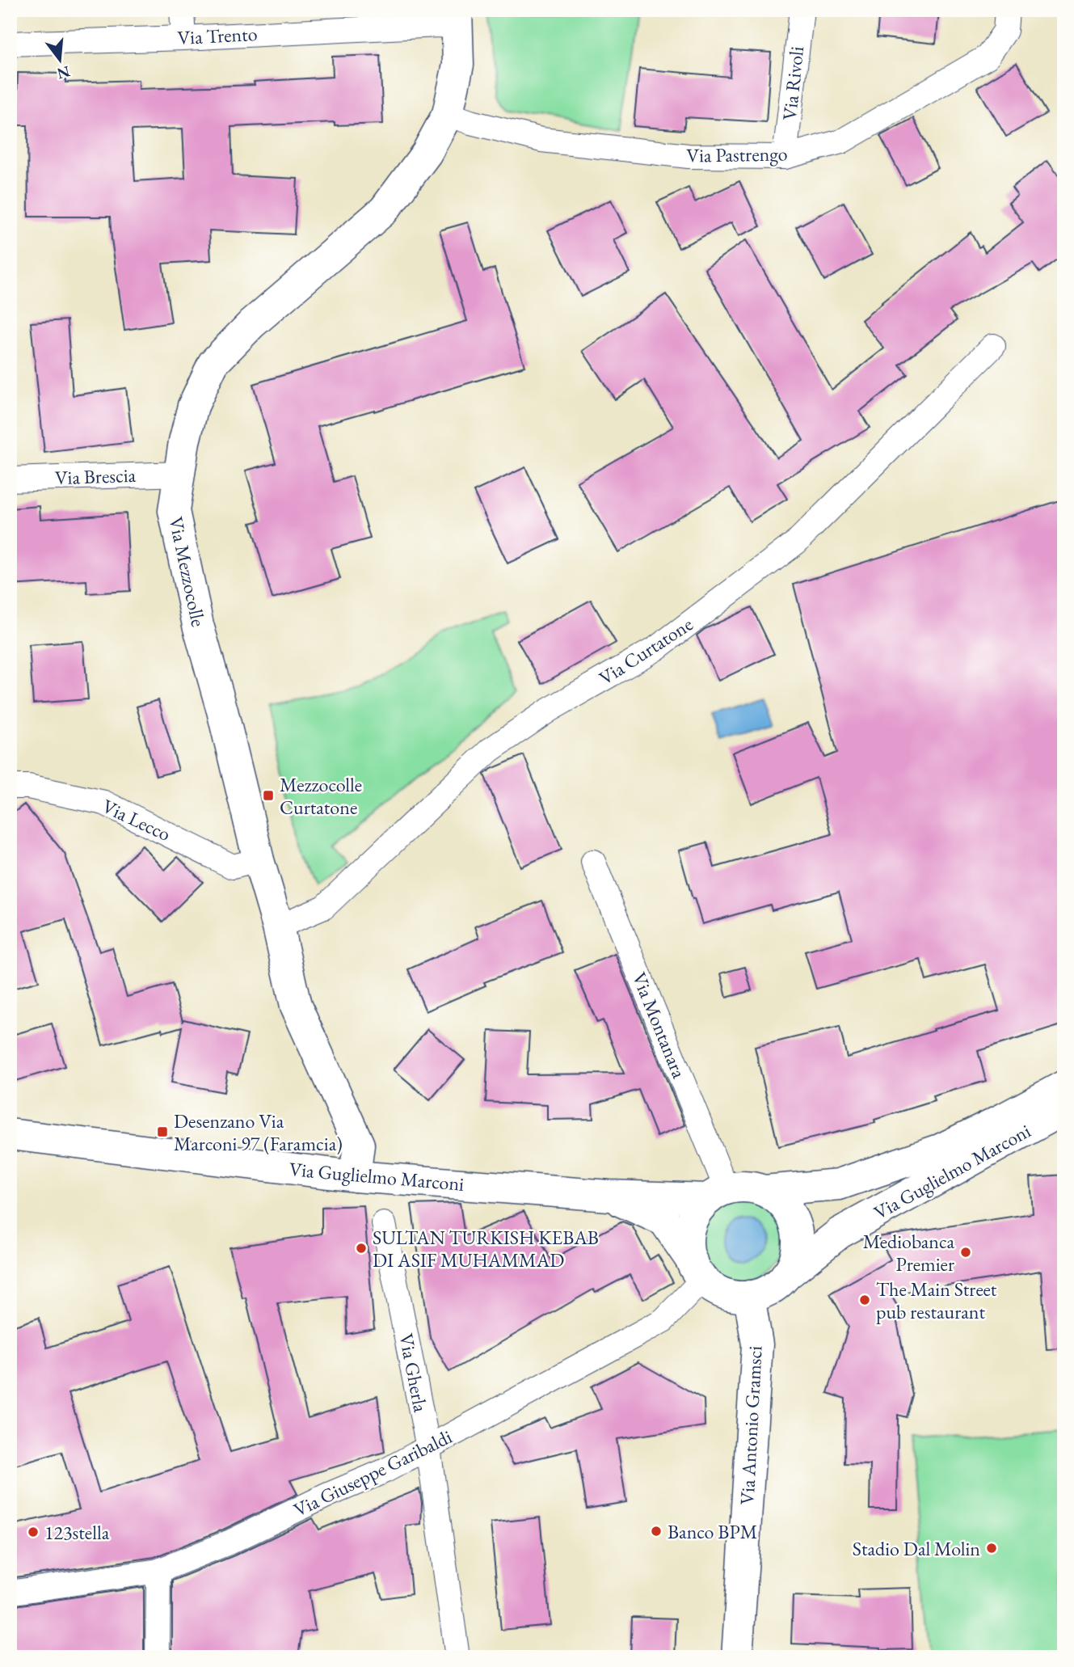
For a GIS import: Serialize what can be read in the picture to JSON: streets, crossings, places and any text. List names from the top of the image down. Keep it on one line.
{"streets":{"main road":["Via Mezzocolle","Via Guglielmo Marconi","Via Antonio Gramsci"],"street":["Via Trento","Via Rivoli","Via Pastrengo","Via Brescia","Via Curtatone","Via Lecco","Via Montanara","Via Gherla","Via Giuseppe Garibaldi"]},"crossings":[["Via Trento","Via Mezzocolle"],["Via Rivoli","Via Pastrengo"],["Via Pastrengo","Via Mezzocolle"],["Via Brescia","Via Mezzocolle"],["Via Mezzocolle","Via Curtatone"],["Via Mezzocolle","Via Lecco"],["Via Mezzocolle","Via Guglielmo Marconi"],["Via Montanara","Via Guglielmo Marconi"],["Via Montanara","Via Antonio Gramsci"],["Via Montanara","Via Giuseppe Garibaldi"],["Via Guglielmo Marconi","Via Antonio Gramsci"],["Via Guglielmo Marconi","Via Giuseppe Garibaldi"],["Via Gherla","Via Giuseppe Garibaldi"],["Via Antonio Gramsci","Via Giuseppe Garibaldi"]],"places":{"transit":["Mezzocolle Curtatone","Desenzano Via Marconi 97 (Faramcia)"],"other":["SULTAN TURKISH KEBAB DI ASIF MUHAMMAD","Mediobanca Premier","The Main Street pub restaurant","Banco BPM","123stella","Stadio Dal Molin"]},"north":"bottom"}
